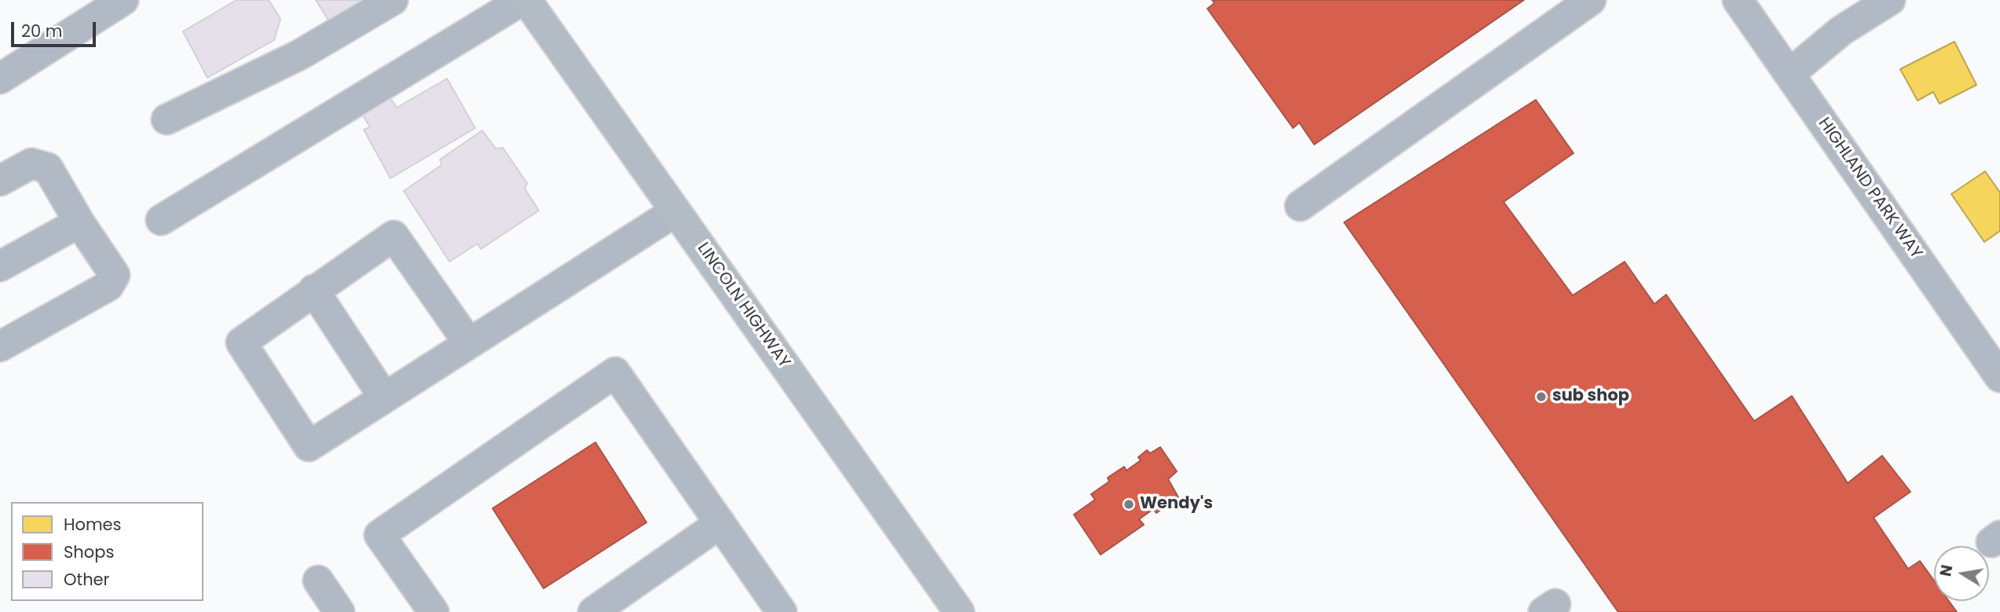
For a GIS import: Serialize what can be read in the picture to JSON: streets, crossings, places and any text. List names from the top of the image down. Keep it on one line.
{"streets":{"main road":["LINCOLN HIGHWAY"],"street":["HIGHLAND PARK WAY"]},"places":["sub shop","Wendy's"],"legend":["Homes","Shops","Other"],"scale_bar":"20 m","north":"left"}
